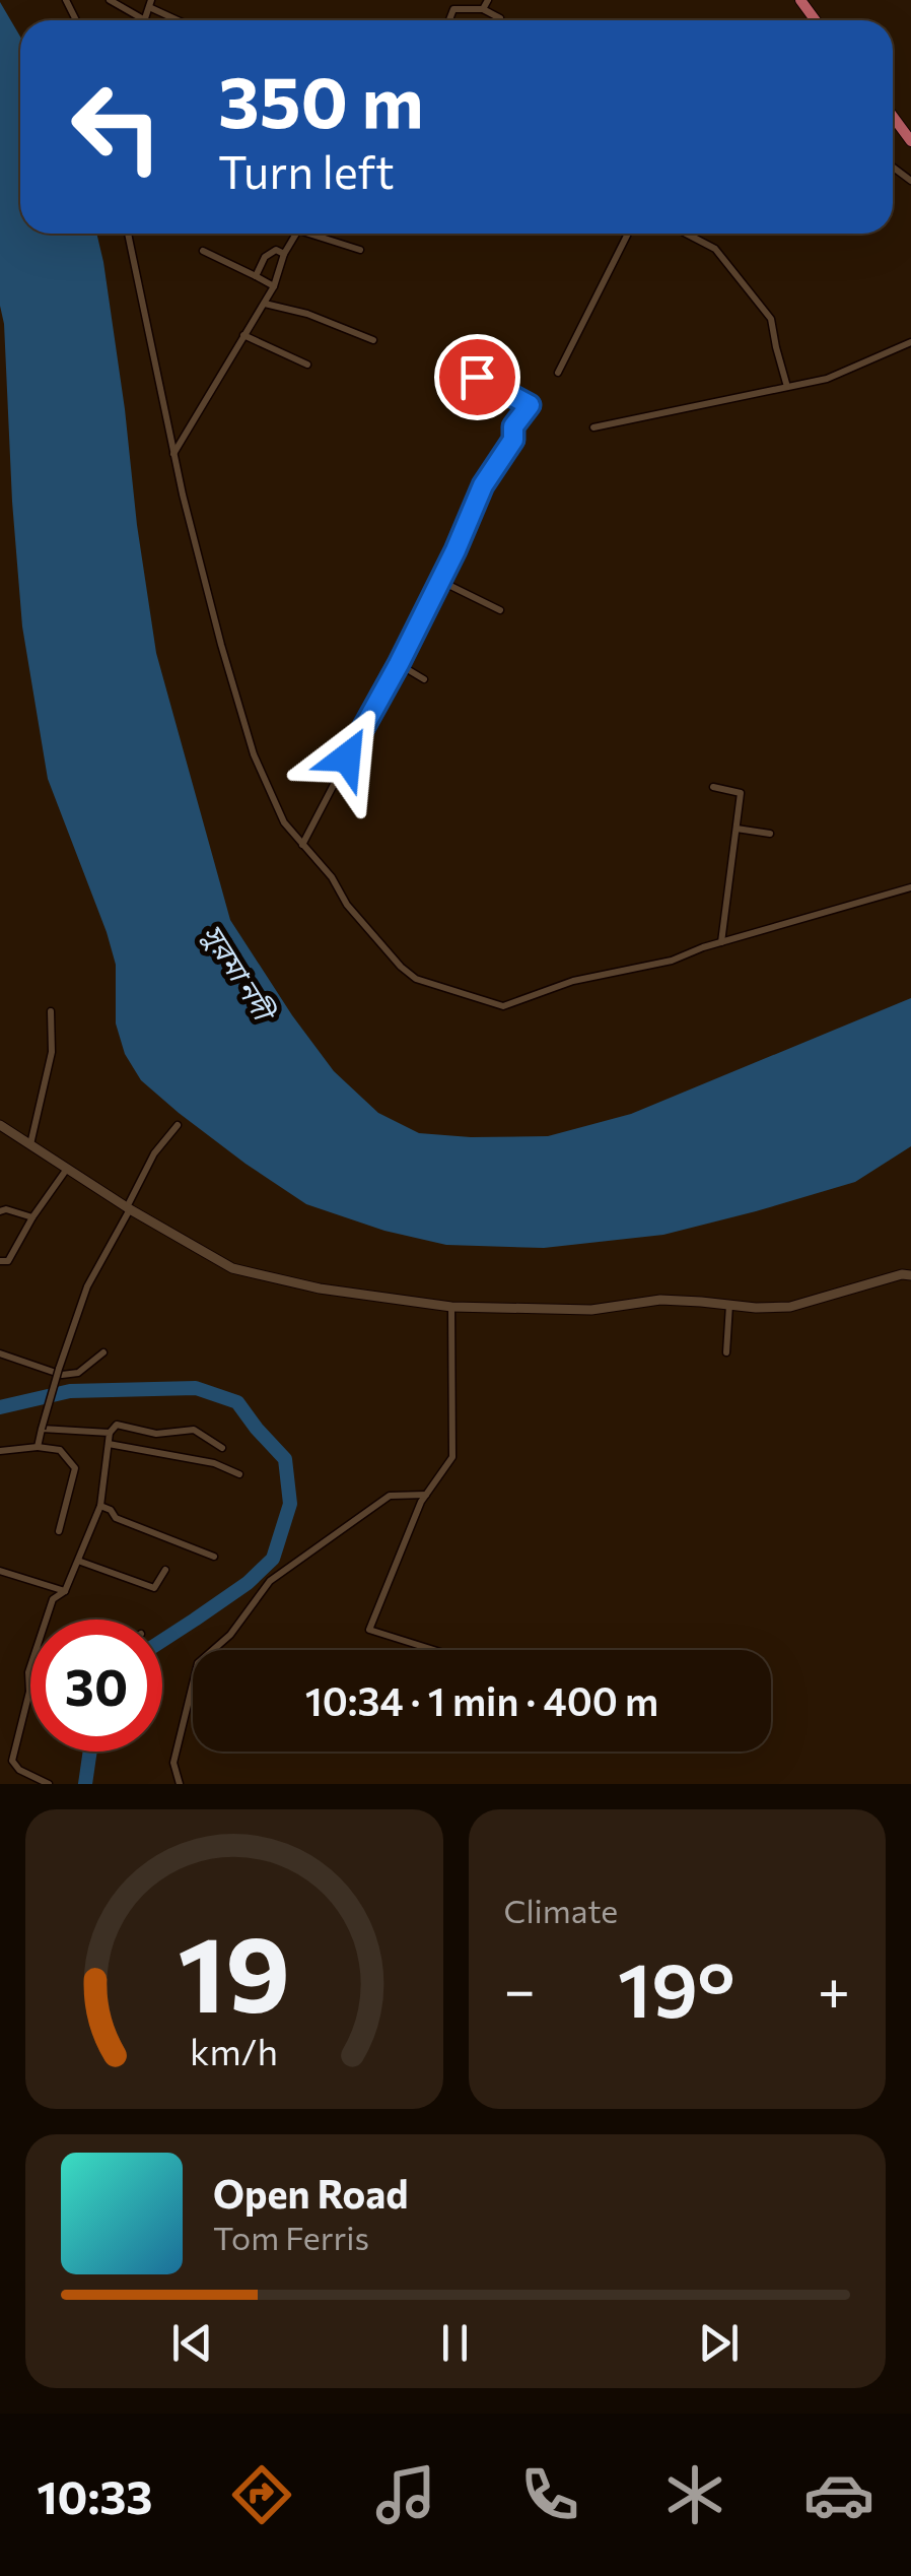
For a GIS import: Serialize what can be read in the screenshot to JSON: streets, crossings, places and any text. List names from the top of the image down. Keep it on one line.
{"water":["সুরমা নদী"],"page":{"turn":["350 m","Turn left"],"limit":"30","trip":"10:34 · 1 min · 400 m","tile":"Climate","heat":["−","19°","+"],"song":["Open Road","Tom Ferris"],"tabs":"10:33","gauge":["19","km/h"]}}
